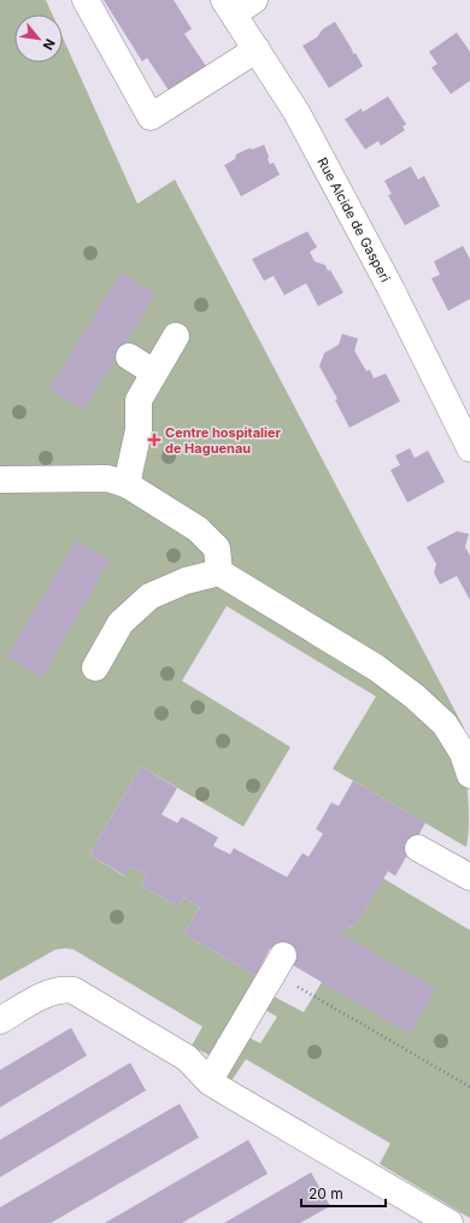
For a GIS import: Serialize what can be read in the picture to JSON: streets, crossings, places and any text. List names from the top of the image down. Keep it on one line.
{"streets":{"street":["Rue Alcide de Gasperi"]},"places":{"health":["Centre hospitalier de Haguenau"]},"scale_bar":"20 m","north":"bottom right"}
